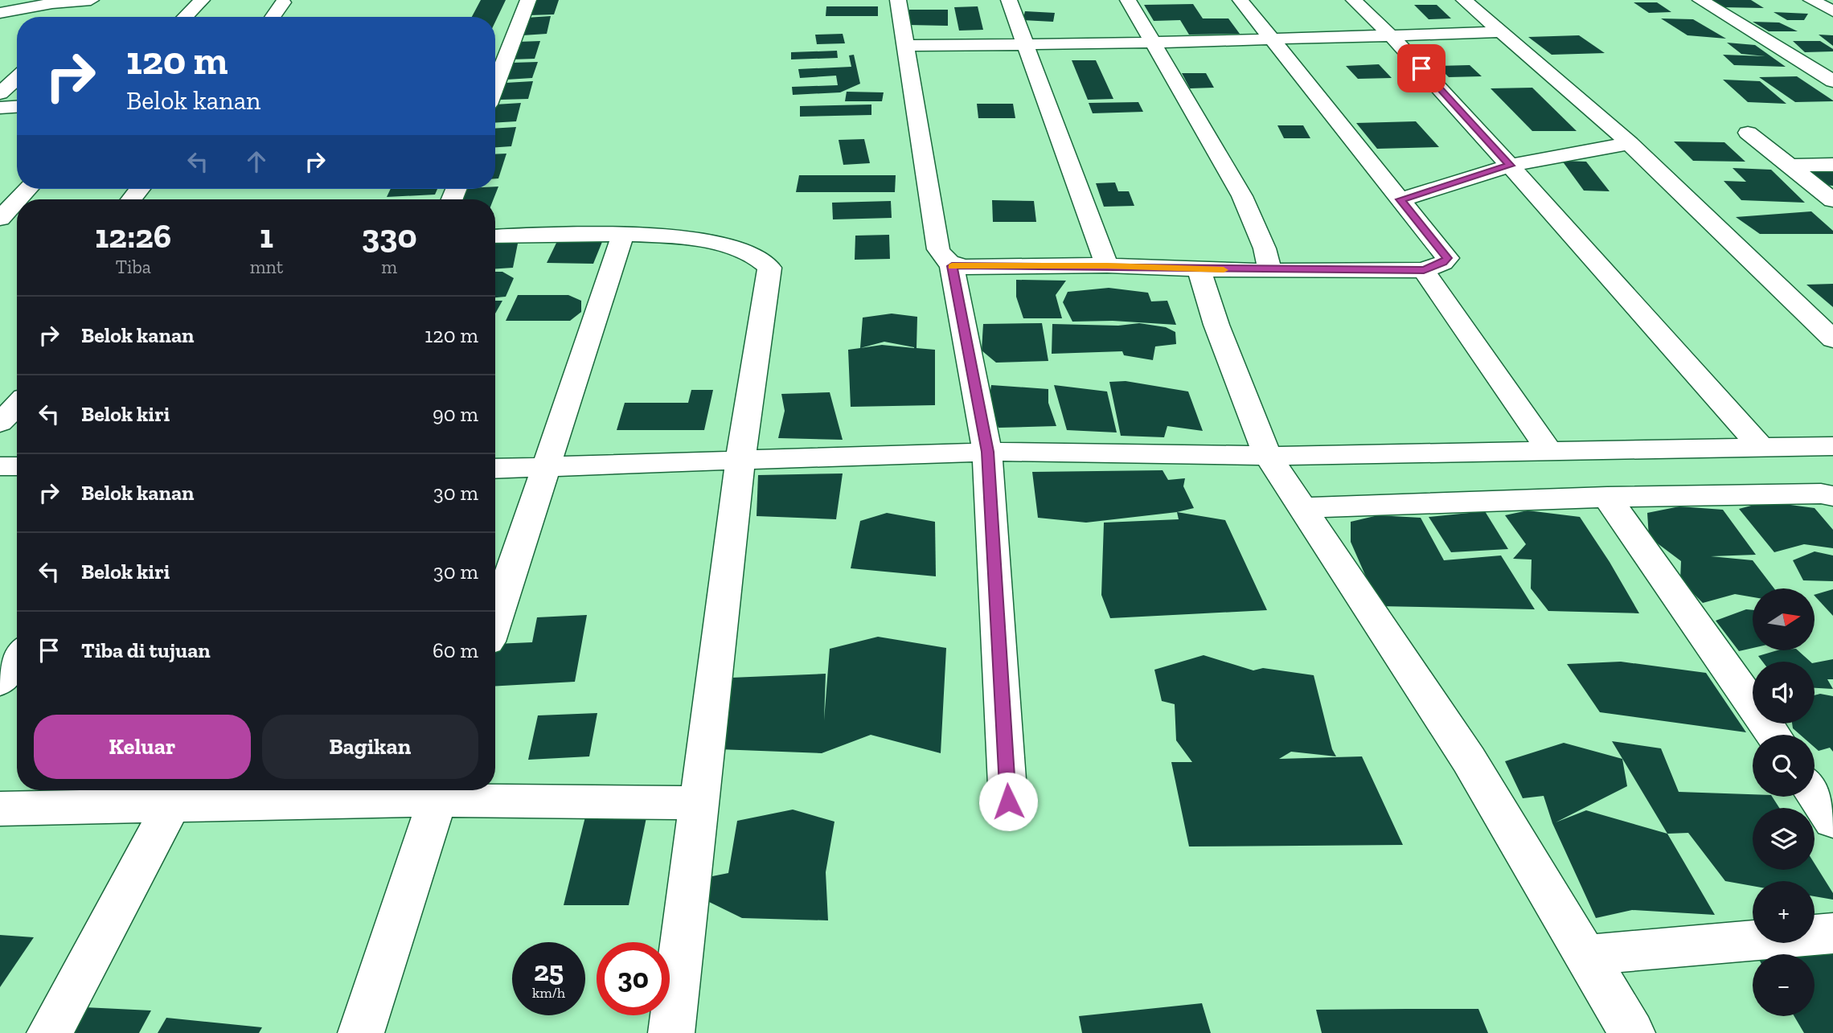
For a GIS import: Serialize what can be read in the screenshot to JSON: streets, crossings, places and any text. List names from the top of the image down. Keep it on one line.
{"north":"right","page":{"turn":["120 m","Belok kanan"],"eta":["12:26","Tiba","1","mnt","330","m"],"list":[{"name":"Belok kanan","value":"120 m"},{"name":"Belok kiri","value":"90 m"},{"name":"Belok kanan","value":"30 m"},{"name":"Belok kiri","value":"30 m"},{"name":"Tiba di tujuan","value":"60 m"}],"map_buttons":["+","−"],"buttons":["Keluar","Bagikan"],"speed":"25 km/h","limit":"30"}}
